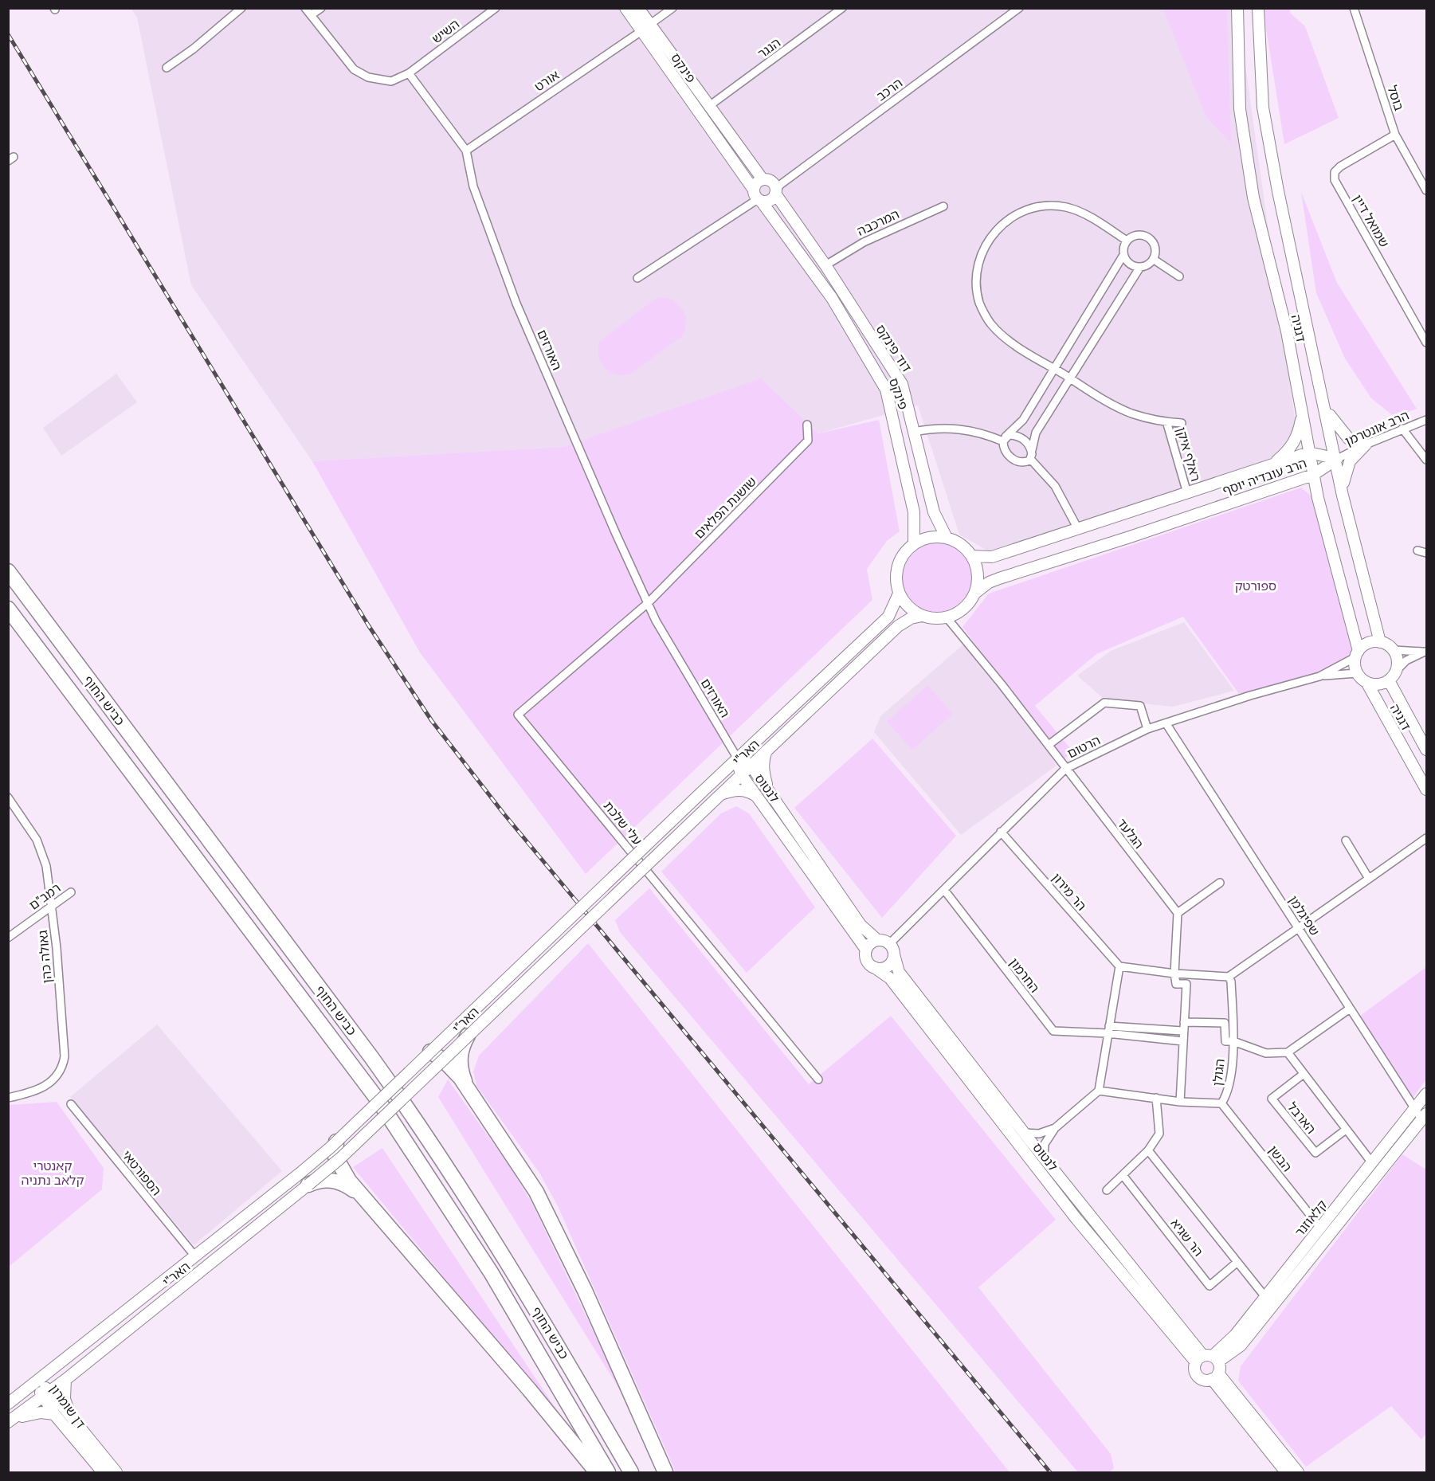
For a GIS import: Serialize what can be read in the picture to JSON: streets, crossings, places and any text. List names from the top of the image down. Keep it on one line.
{"streets":{"highway":["כביש החוף"],"main road":["פינקס","דגניה","דוד פינקס","הרב עובדיה יוסף","האר\"י","לנטוס","קלאוזנר","דן שומרון"],"street":["השיש","הנגר","אורט","הרכב","בוסל","שמואל דיין","המרכבה","האורזים","הרב אונטרמן","ראלף איקן","שושנת הפלאים","הרטום","עלי שלכת","הגלעד","הר מירון","רמב\"ם","שפיגלמן","גאולה כהן","החרמון","הגולן","הארבל","הבשן","הספורטאי","הר שגיא"]},"crossings":[["השיש","האורזים"],["פינקס","אורט"],["פינקס","הרכב"],["פינקס","דוד פינקס"],["פינקס","הרב עובדיה יוסף"],["פינקס","האר\"י"],["פינקס","הגלעד"],["אורט","האורזים"],["הרכב","דוד פינקס"],["בוסל","שמואל דיין"],["המרכבה","דוד פינקס"],["דגניה","הרב אונטרמן"],["דגניה","הרב עובדיה יוסף"],["דגניה","הרטום"],["דוד פינקס","הרב עובדיה יוסף"],["דוד פינקס","האר\"י"],["דוד פינקס","הגלעד"],["האורזים","שושנת הפלאים"],["האורזים","האר\"י"],["האורזים","לנטוס"],["האורזים","עלי שלכת"],["הרב אונטרמן","הרב עובדיה יוסף"],["ראלף איקן","הרב עובדיה יוסף"],["הרב עובדיה יוסף","האר\"י"],["הרב עובדיה יוסף","הגלעד"],["שושנת הפלאים","עלי שלכת"],["הרטום","לנטוס"],["הרטום","הגלעד"],["הרטום","הר מירון"],["הרטום","שפיגלמן"],["הרטום","החרמון"],["האר\"י","לנטוס"],["האר\"י","הגלעד"],["האר\"י","הספורטאי"],["האר\"י","דן שומרון"],["לנטוס","קלאוזנר"],["רמב\"ם","גאולה כהן"],["שפיגלמן","קלאוזנר"],["הגולן","הבשן"],["הארבל","קלאוזנר"],["הבשן","קלאוזנר"],["קלאוזנר","הר שגיא"]],"parks":["ספורטק","קאנטרי קלאב נתניה"]}
